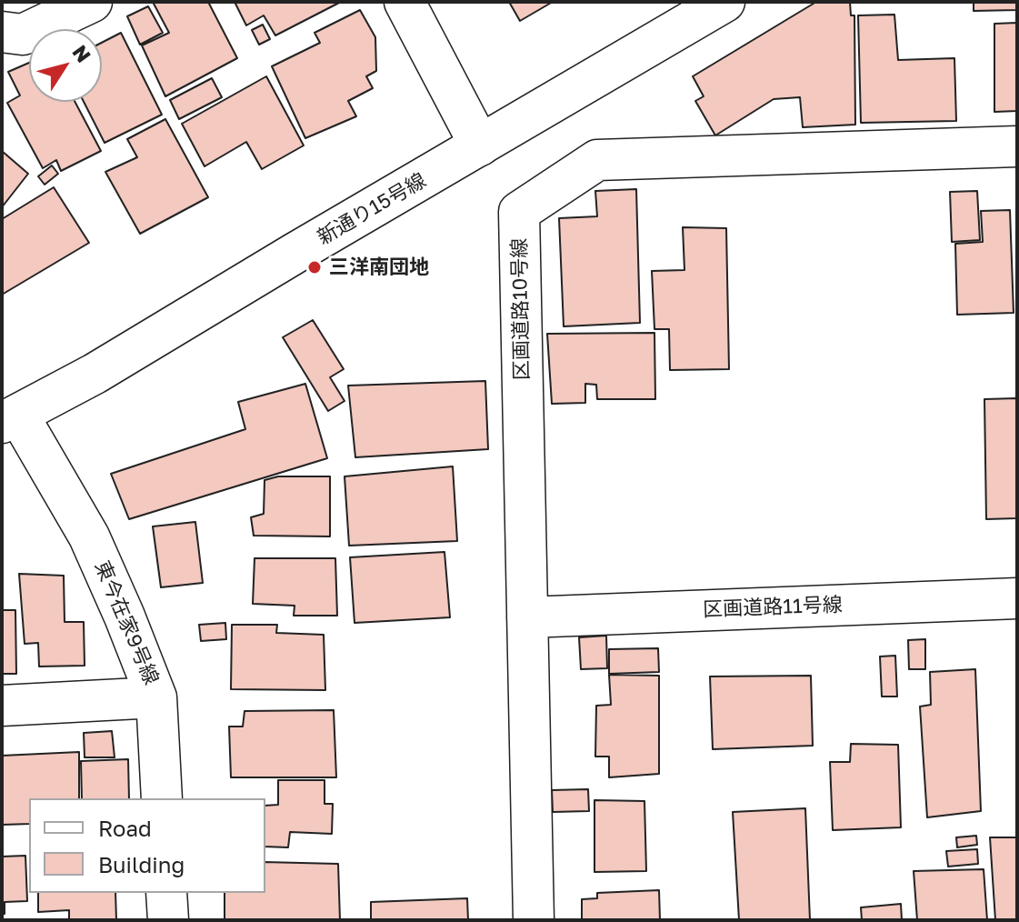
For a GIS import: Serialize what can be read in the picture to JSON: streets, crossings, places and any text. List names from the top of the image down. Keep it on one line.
{"streets":{"street":["新通り15号線","区画道路10号線","区画道路11号線","東今在家9号線"]},"crossings":[["新通り15号線","東今在家9号線"],["区画道路10号線","区画道路11号線"]],"places":["三洋南団地"],"legend":["Road","Building"],"north":"top right"}
